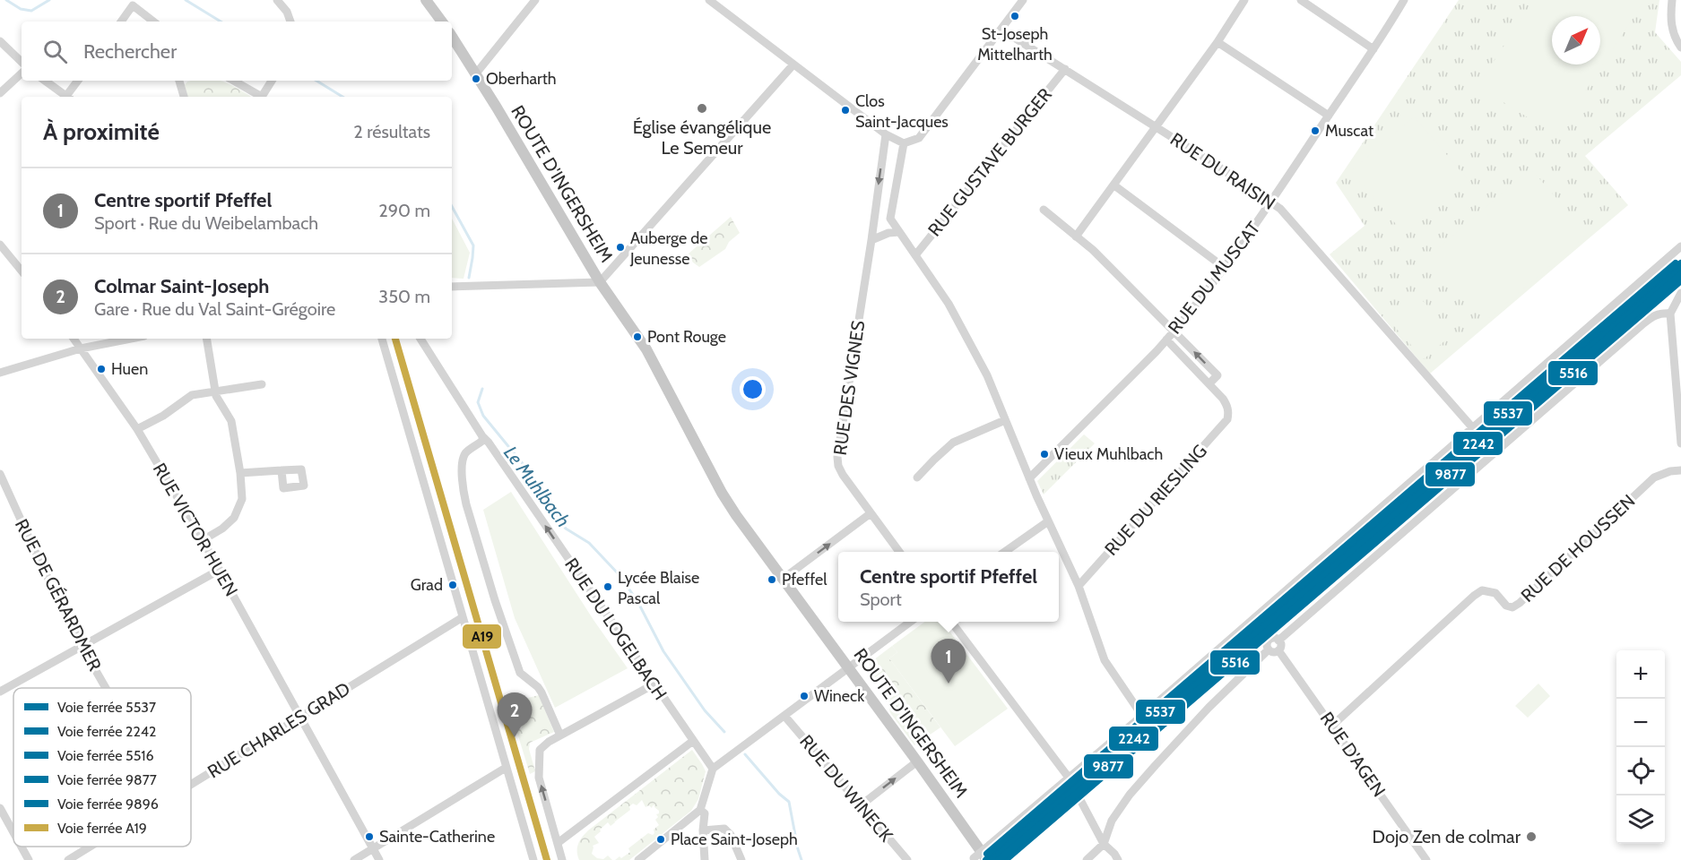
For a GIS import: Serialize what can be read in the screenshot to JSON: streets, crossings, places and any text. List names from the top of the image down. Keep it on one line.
{"streets":{"main road":["ROUTE D'INGERSHEIM"],"street":["RUE GUSTAVE BURGER","RUE DU RAISIN","RUE DU MUSCAT","RUE DES VIGNES","RUE DU RIESLING","RUE VICTOR HUEN","RUE DE HOUSSEN","RUE DE GÉRARDMER","RUE DU LOGELBACH","RUE CHARLES GRAD","RUE D'AGEN","RUE DU WINECK"]},"crossings":[["RUE GUSTAVE BURGER","RUE DU RAISIN"],["RUE DU RAISIN","RUE DU MUSCAT"],["RUE VICTOR HUEN","RUE CHARLES GRAD"],["RUE DE HOUSSEN","RUE D'AGEN"]],"one_way":["RUE DU LOGELBACH"],"water":["Le Muhlbach"],"places":["St-Joseph Mittelharth","Oberharth","Église évangélique Le Semeur","Clos Saint-Jacques","Muscat","Auberge de Jeunesse","Pont Rouge","Huen","Vieux Muhlbach","Pfeffel","Grad","Lycée Blaise Pascal","Wineck","Sainte-Catherine","Dojo Zen de colmar","Place Saint-Joseph"],"lines":["rail line 5537","rail line 9896","rail line 2242","rail line 9877","rail line 5516","rail line A19"],"legend":["Voie ferrée 5537","Voie ferrée 2242","Voie ferrée 5516","Voie ferrée 9877","Voie ferrée 9896","Voie ferrée A19"],"north":"top right","page":{"search":"Rechercher","heading":["À proximité","2 résultats"],"list":[{"mark":"1","name":"Centre sportif Pfeffel","note":"Sport · Rue du Weibelambach","value":"290 m"},{"mark":"2","name":"Colmar Saint-Joseph","note":"Gare · Rue du Val Saint-Grégoire","value":"350 m"}],"popup":["Centre sportif Pfeffel","Sport"],"pins":["1","2"],"map_buttons":["+","−"]}}
